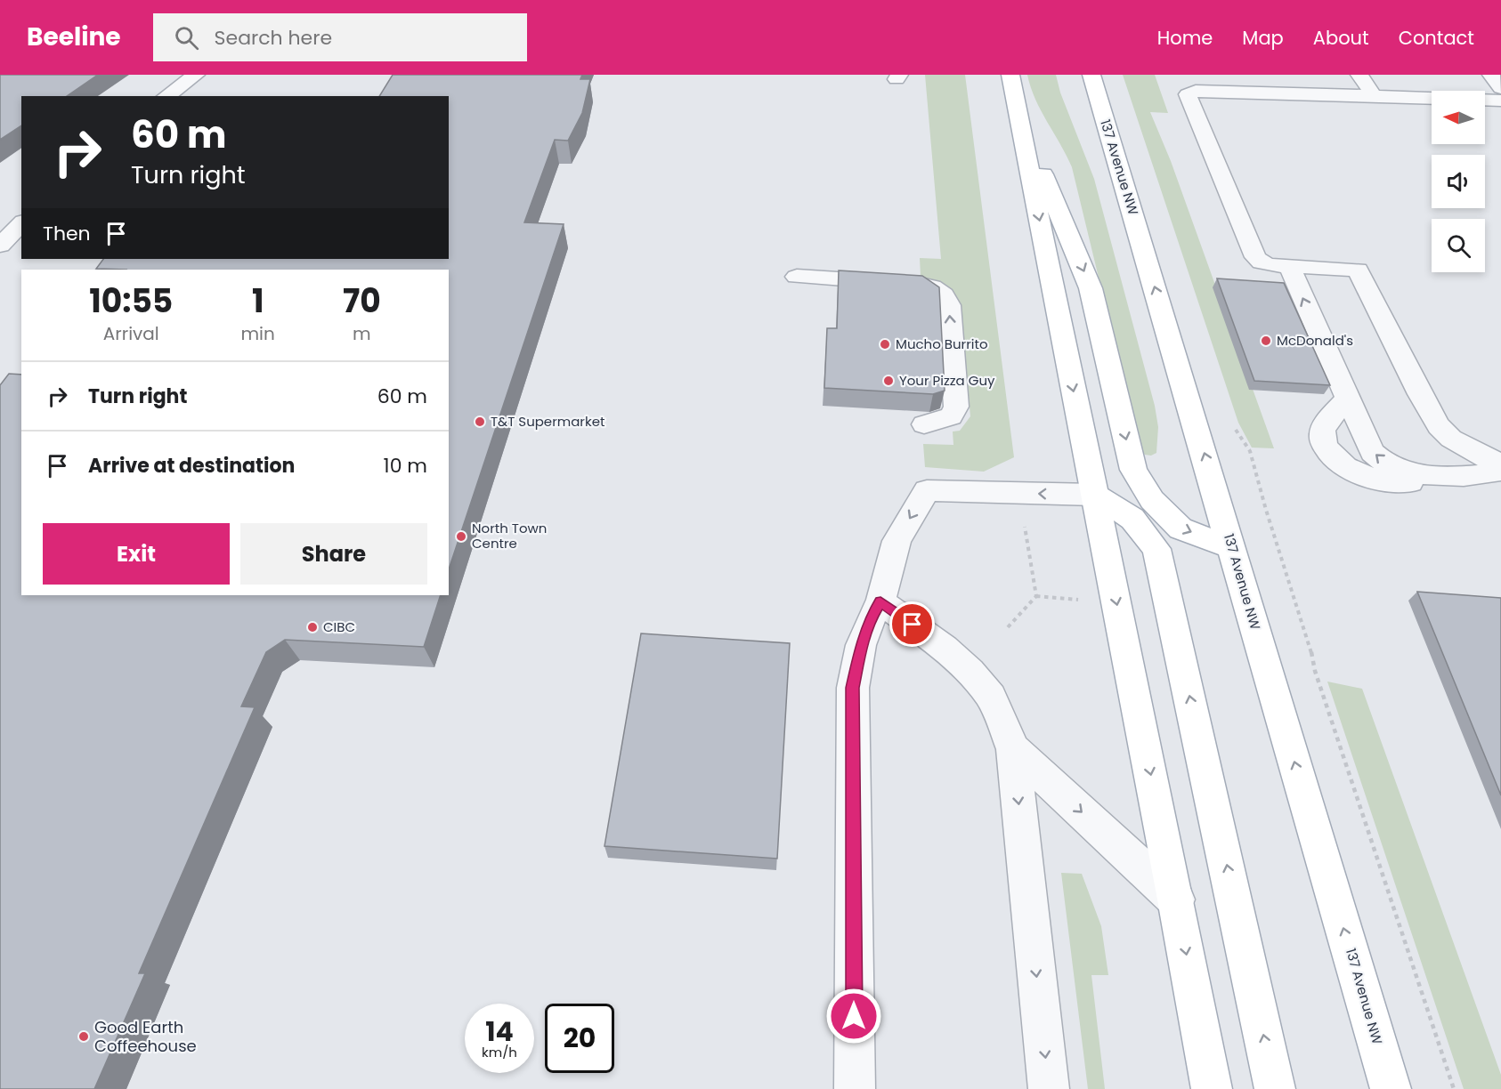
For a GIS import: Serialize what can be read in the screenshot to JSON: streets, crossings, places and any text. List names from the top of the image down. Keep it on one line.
{"streets":{"main road":["137 Avenue NW"]},"places":["McDonald's","Mucho Burrito","Your Pizza Guy","T&T Supermarket","North Town Centre","CIBC","Good Earth Coffeehouse"],"north":"left","page":{"header":"Beeline","search":"Search here","nav":["Home","Map","About","Contact"],"turn":["60 m","Turn right"],"then":"Then","eta":["10:55","Arrival","1","min","70","m"],"list":[{"name":"Turn right","value":"60 m"},{"name":"Arrive at destination","value":"10 m"}],"buttons":["Exit","Share"],"speed":"14 km/h","limit":"20"}}
